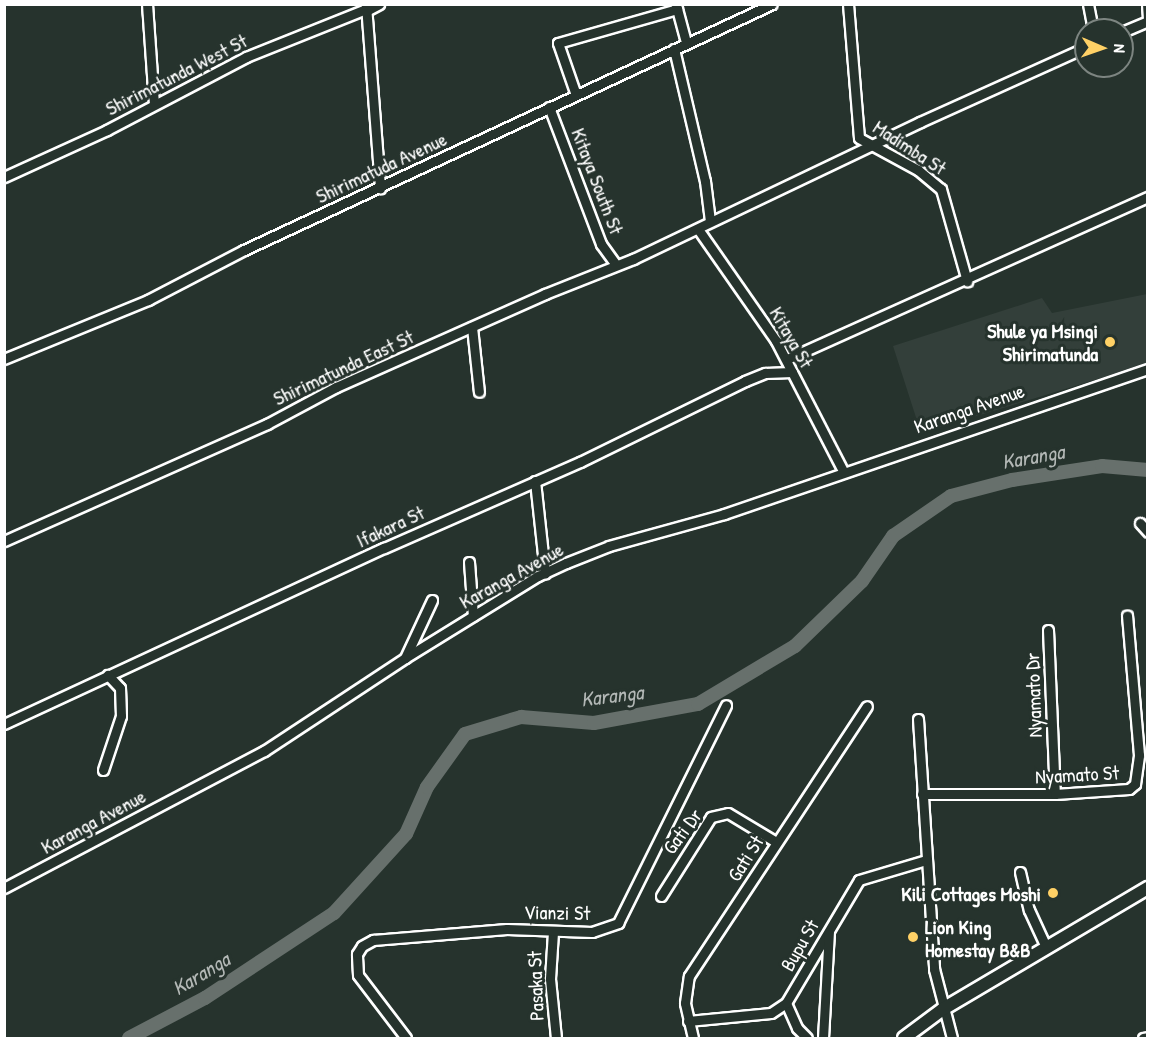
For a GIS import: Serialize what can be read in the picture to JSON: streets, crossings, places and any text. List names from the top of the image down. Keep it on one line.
{"streets":{"street":["Shirimatunda West St","Madimba St","Shirimatuda Avenue","Kitaya South St","Kitaya St","Shirimatunda East St","Karanga Avenue","Ifakara St","Nyamato Dr","Nyamato St","Gati Dr","Gati St","Vianzi St","Bupu St","Pasaka St"]},"crossings":[["Madimba St","Shirimatunda East St"],["Shirimatuda Avenue","Kitaya South St"],["Kitaya South St","Shirimatunda East St"],["Kitaya St","Shirimatunda East St"],["Kitaya St","Karanga Avenue"],["Kitaya St","Ifakara St"],["Nyamato Dr","Nyamato St"],["Gati Dr","Gati St"],["Vianzi St","Pasaka St"]],"water":["Karanga"],"places":["Shule ya Msingi Shirimatunda","Kili Cottages Moshi","Lion King Homestay B&B"],"north":"right"}
